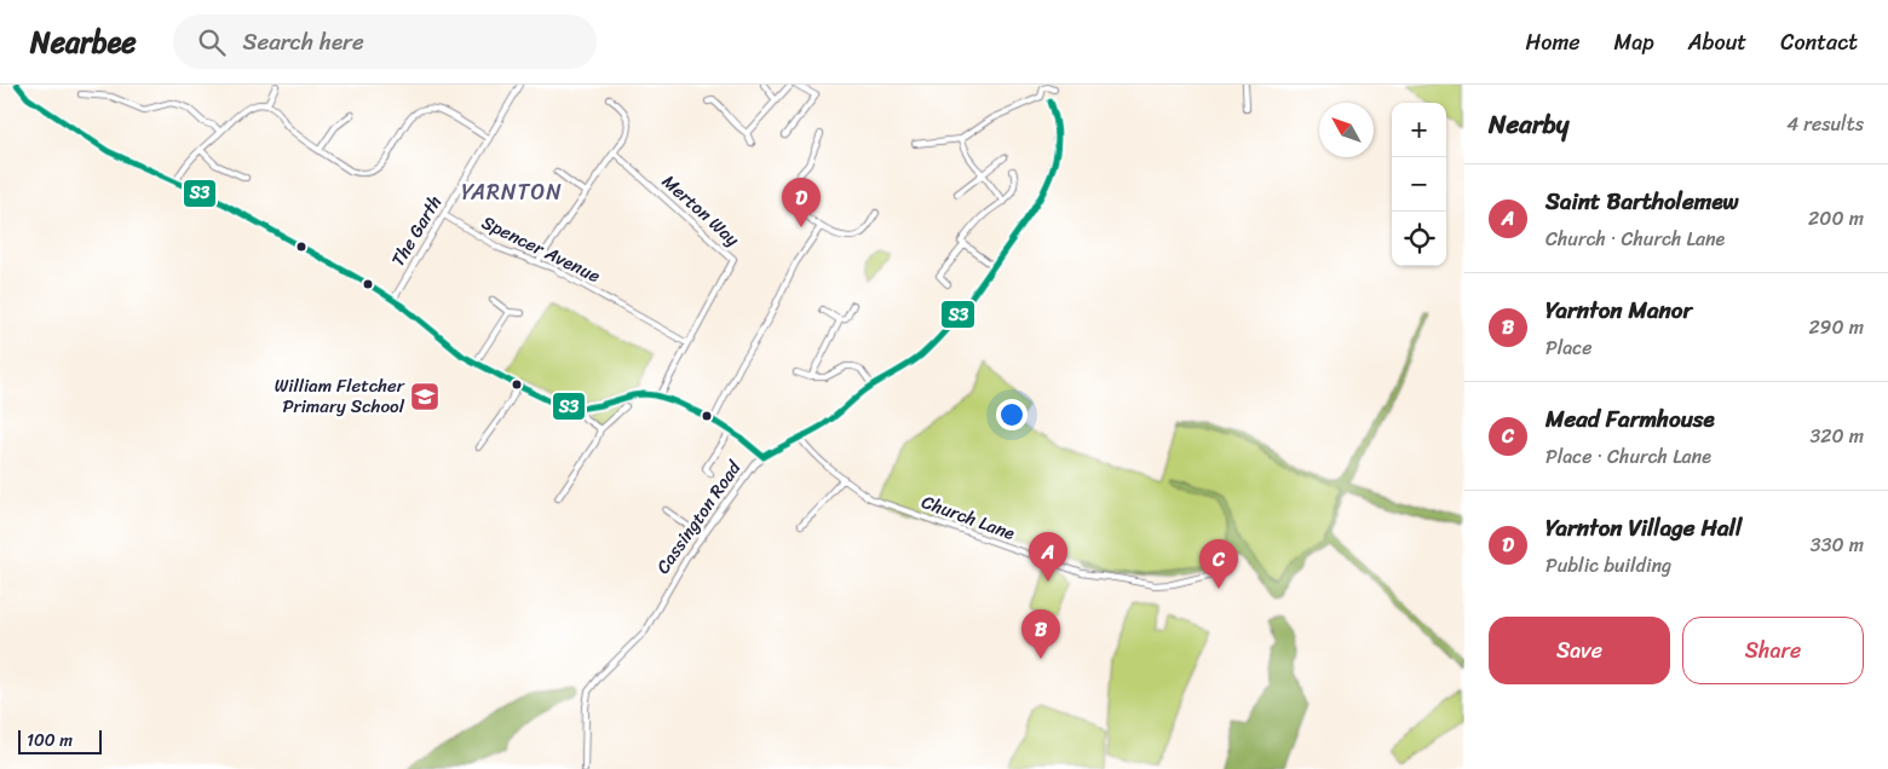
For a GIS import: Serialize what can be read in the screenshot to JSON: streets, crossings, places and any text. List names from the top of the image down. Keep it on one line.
{"streets":{"street":["Merton Way","The Garth","Spencer Avenue","Cassington Road","Church Lane"]},"crossings":[["Merton Way","Spencer Avenue"],["The Garth","Spencer Avenue"],["Cassington Road","Church Lane"]],"districts":["YARNTON"],"places":{"school or university":["William Fletcher Primary School"]},"lines":["transit line S3"],"scale_bar":"100 m","north":"top left","page":{"header":"Nearbee","search":"Search here","nav":["Home","Map","About","Contact"],"heading":["Nearby","4 results"],"map_buttons":["+","−"],"list":[{"mark":"A","name":"Saint Bartholemew","note":"Church · Church Lane","value":"200 m"},{"mark":"B","name":"Yarnton Manor","note":"Place","value":"290 m"},{"mark":"C","name":"Mead Farmhouse","note":"Place · Church Lane","value":"320 m"},{"mark":"D","name":"Yarnton Village Hall","note":"Public building","value":"330 m"}],"pins":["D","A","C","B"],"buttons":["Save","Share"],"scale":"100 m"}}
